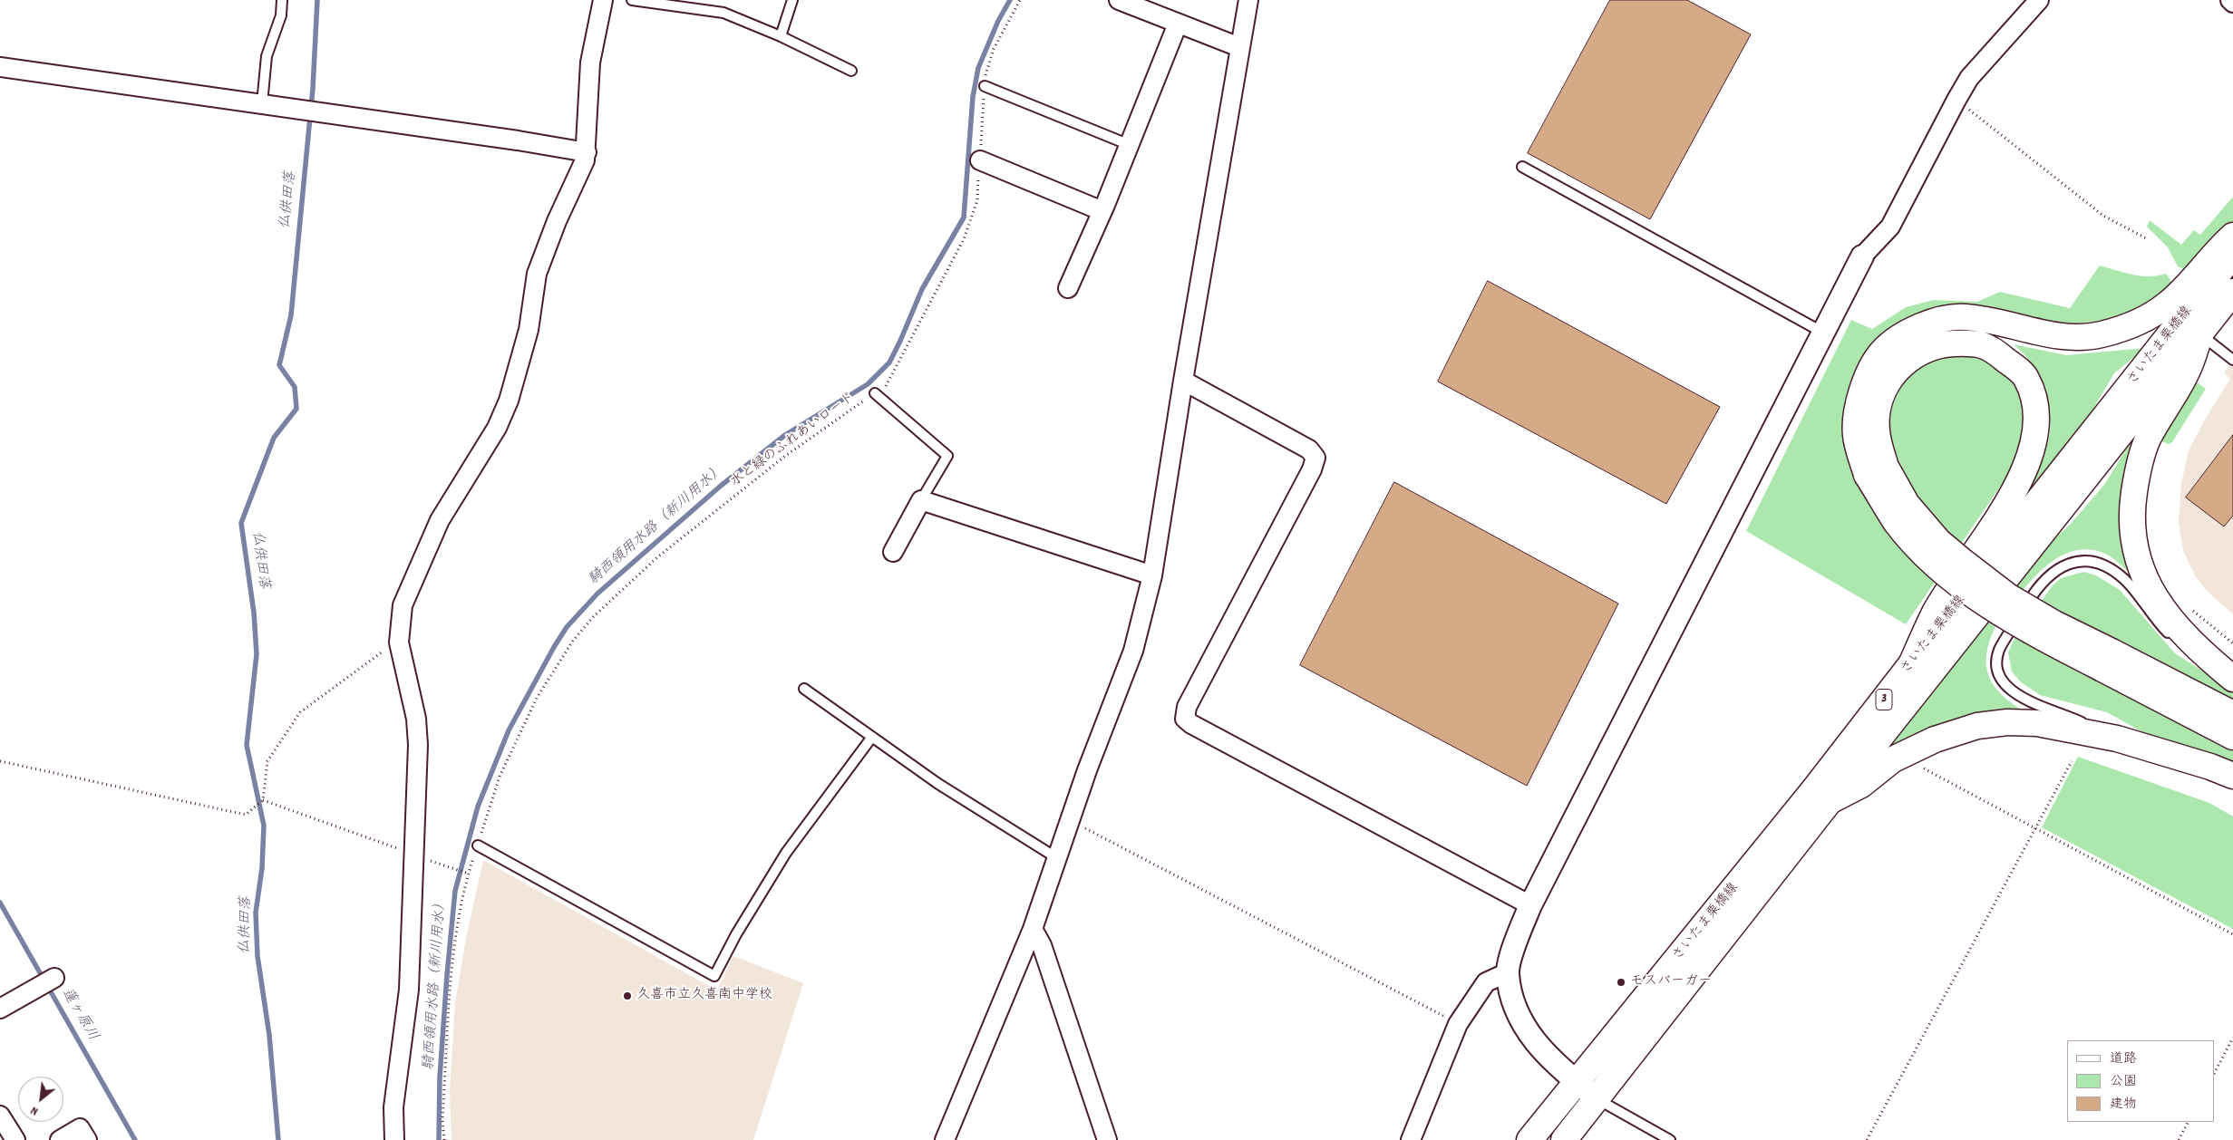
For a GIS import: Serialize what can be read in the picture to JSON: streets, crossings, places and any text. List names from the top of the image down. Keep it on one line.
{"streets":{"main road":["さいたま栗橋線","3"],"path":["水と緑のふれあいロード"]},"water":["仏供田落","騎西領用水路（新川用水）","蓮ヶ原川"],"places":["モスバーガー","久喜市立久喜南中学校"],"legend":["道路","公園","建物"],"north":"bottom left"}
